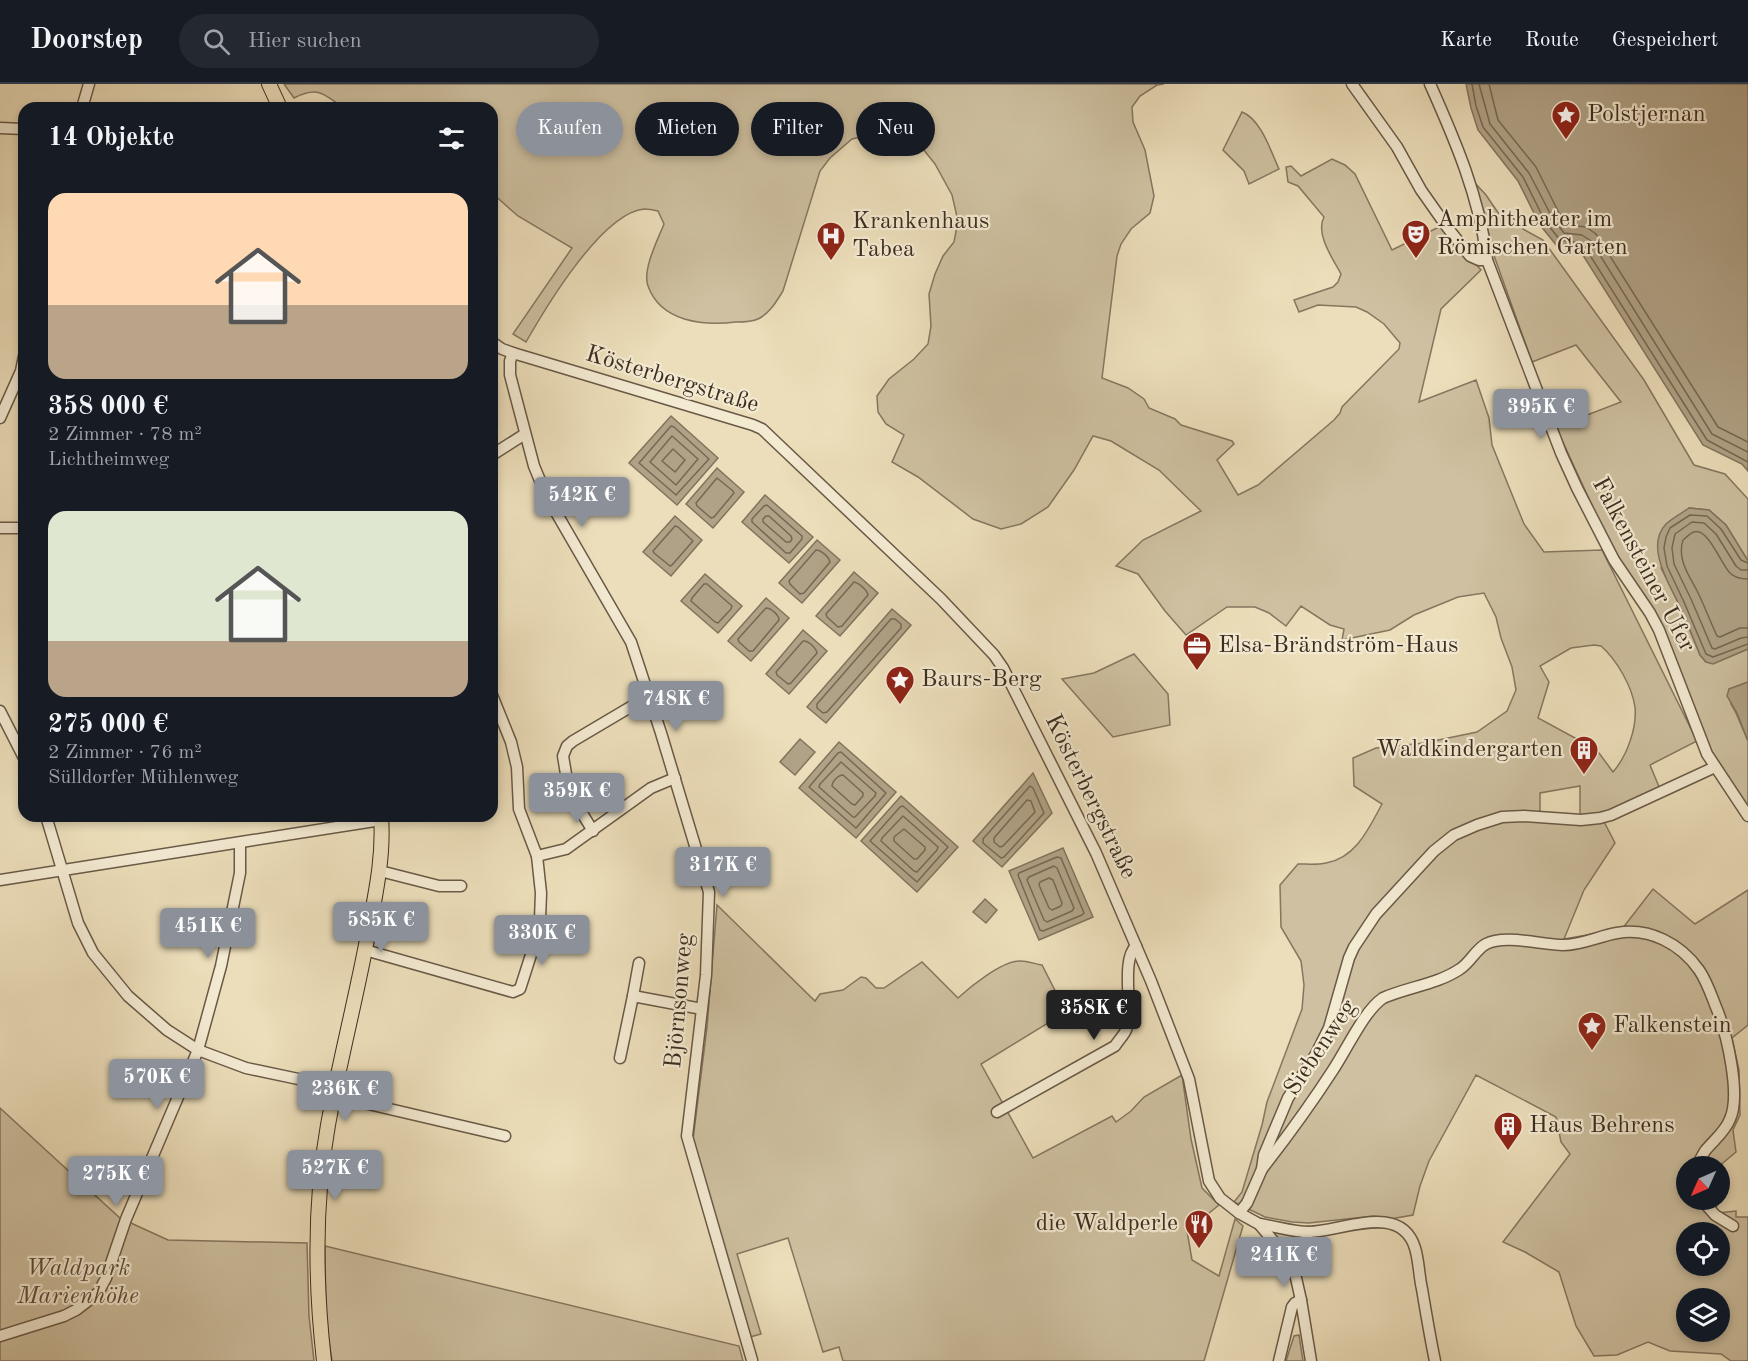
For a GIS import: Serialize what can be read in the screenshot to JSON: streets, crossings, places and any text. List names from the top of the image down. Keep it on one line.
{"streets":{"street":["Kösterbergstraße","Falkensteiner Ufer","Björnsonweg","Siebenweg"]},"crossings":[["Kösterbergstraße","Björnsonweg"]],"parks":["Waldpark Marienhöhe"],"places":{"place":["Polstjernan","Baurs-Berg","Falkenstein"],"theatre":["Amphitheater im Römischen Garten"],"hospital":["Krankenhaus Tabea"],"office":["Elsa-Brändström-Haus"],"building":["Waldkindergarten","Haus Behrens"],"restaurant":["die Waldperle"]},"north":"bottom left","page":{"header":"Doorstep","search":"Hier suchen","nav":["Karte","Route","Gespeichert"],"chip":["Kaufen","Mieten","Filter","Neu"],"heading":"14 Objekte","list":[{"name":"358 000 €","note":"2 Zimmer · 78 m² · Lichtheimweg"},{"name":"275 000 €","note":"2 Zimmer · 76 m² · Sülldorfer Mühlenweg"}],"price":["395K €","542K €","748K €","359K €","317K €","585K €","451K €","330K €","358K €","570K €","236K €","527K €","275K €","241K €"]}}
